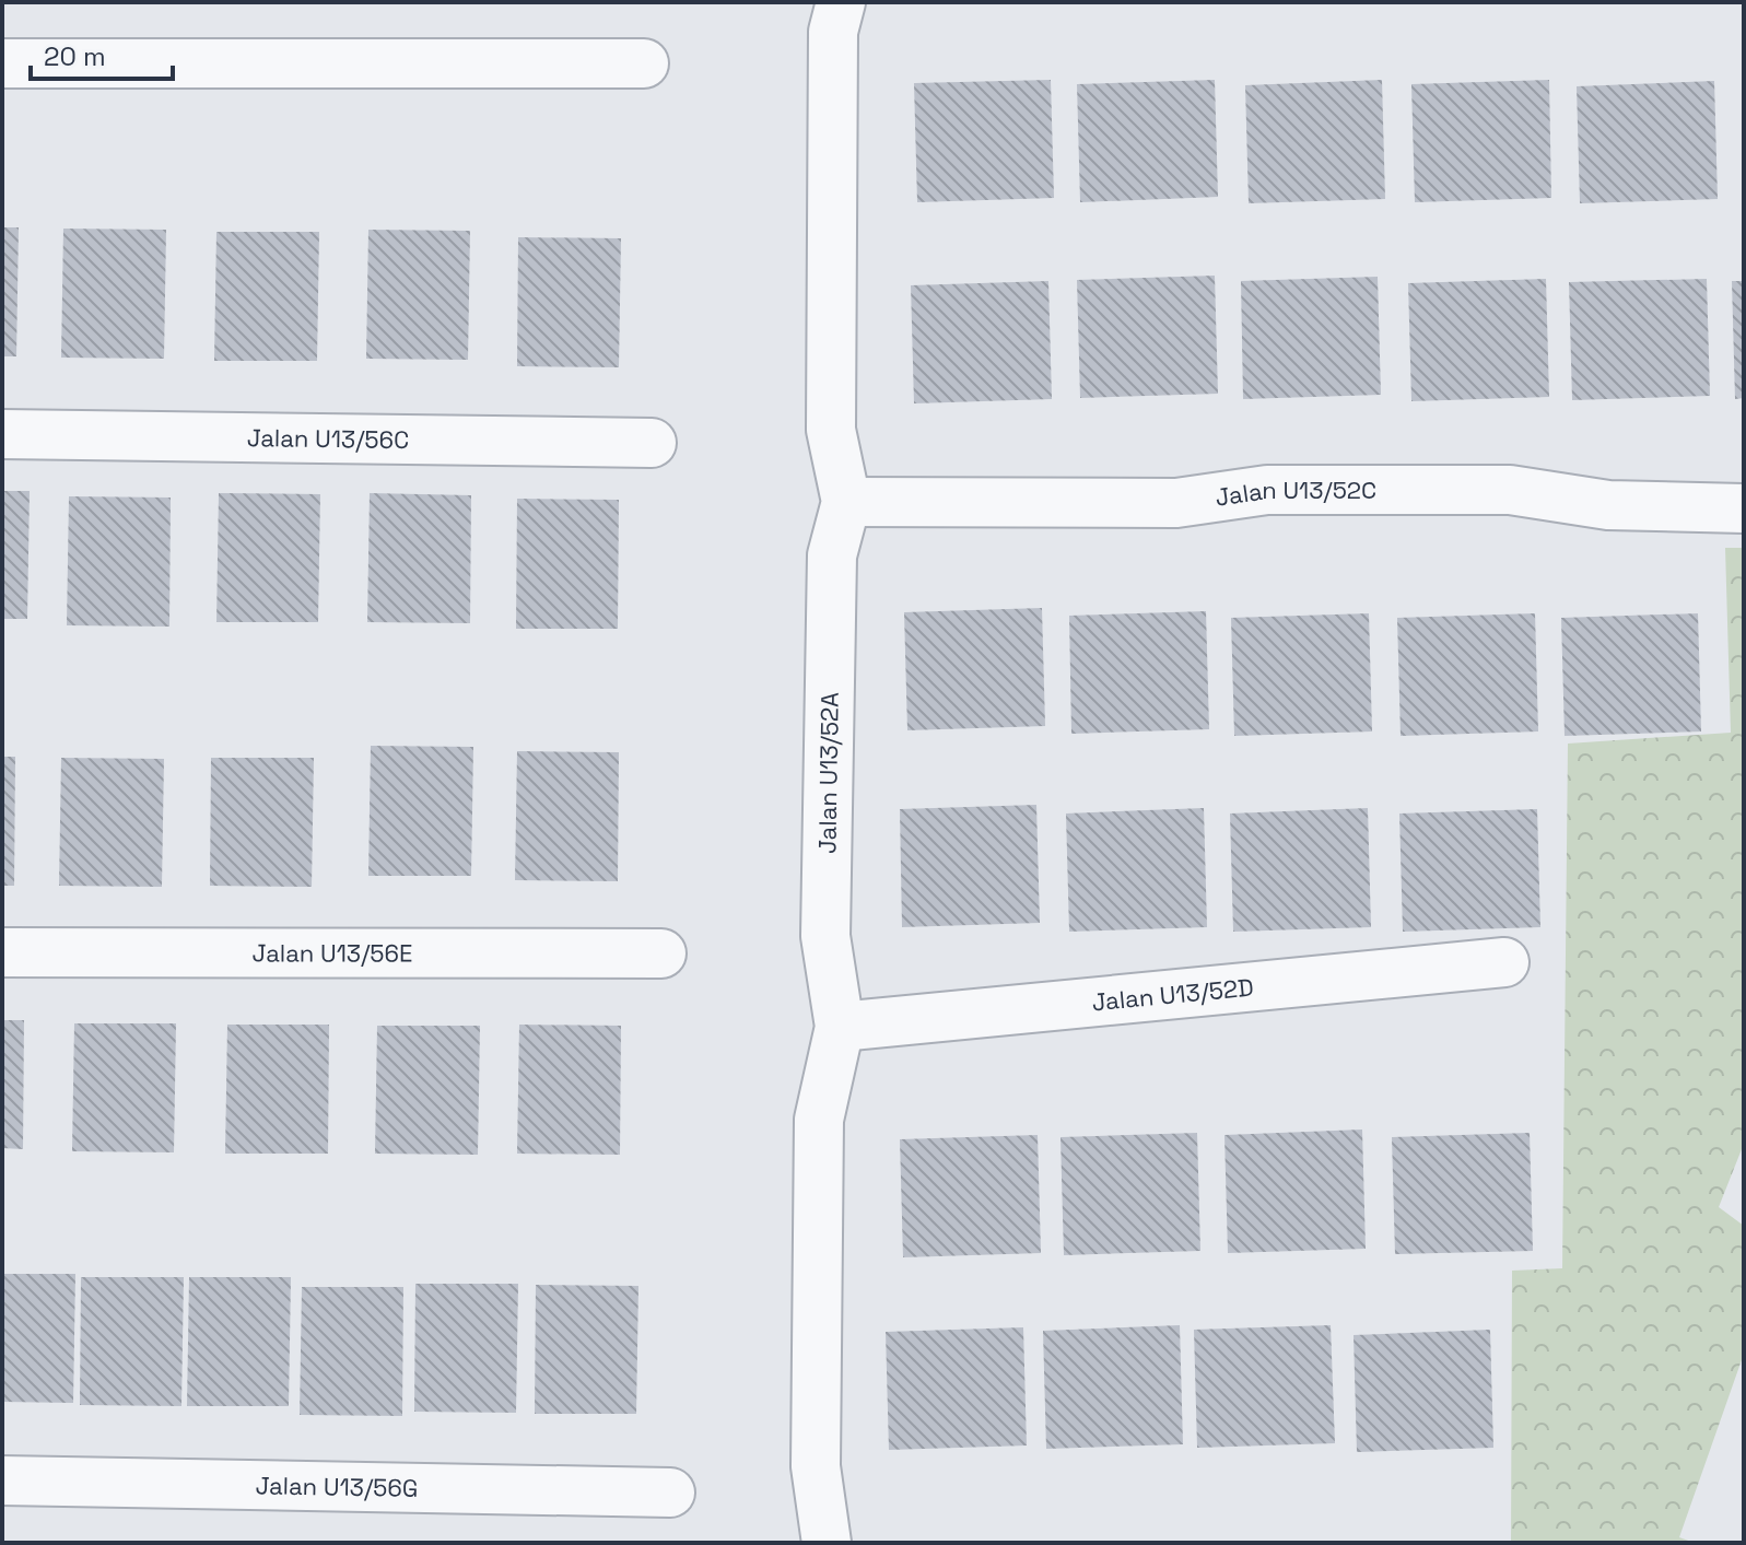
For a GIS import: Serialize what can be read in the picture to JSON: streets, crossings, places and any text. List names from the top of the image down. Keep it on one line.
{"streets":{"street":["Jalan U13/56C","Jalan U13/52C","Jalan U13/52A","Jalan U13/56E","Jalan U13/52D","Jalan U13/56G"]},"crossings":[["Jalan U13/52C","Jalan U13/52A"],["Jalan U13/52A","Jalan U13/52D"]],"scale_bar":"20 m"}
